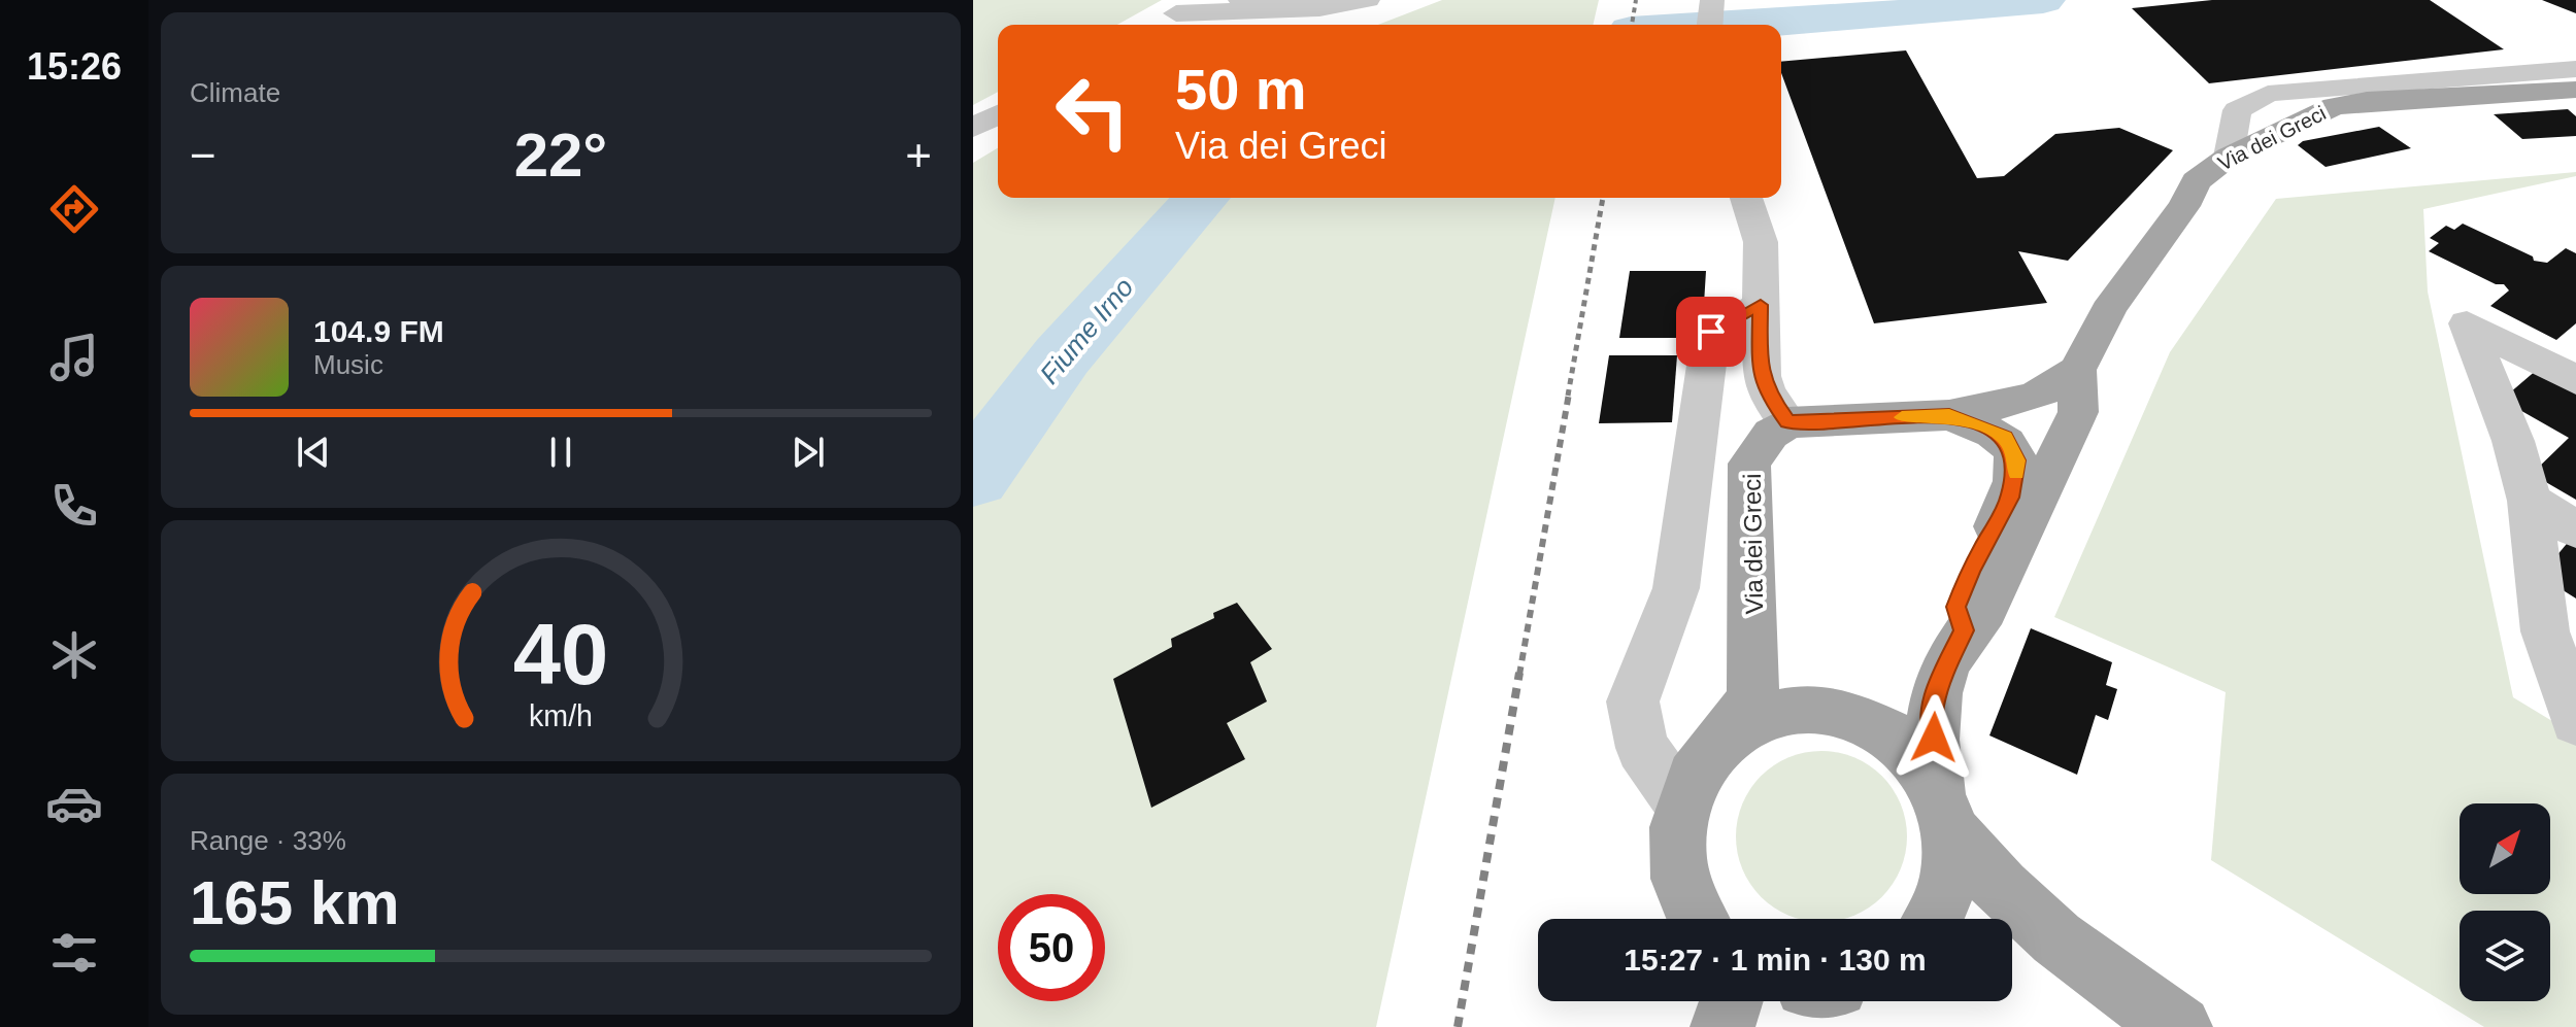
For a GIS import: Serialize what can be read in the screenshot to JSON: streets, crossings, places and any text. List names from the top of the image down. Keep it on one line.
{"streets":{"main road":["Via dei Greci"]},"water":["Fiume Irno"],"north":"top right","page":{"tabs":"15:26","tile":["Climate",["Range · 33%","165 km"]],"turn":["50 m","Via dei Greci"],"heat":["−","22°","+"],"song":["104.9 FM","Music"],"limit":"50","trip":"15:27 · 1 min · 130 m","gauge":["40","km/h"]}}
